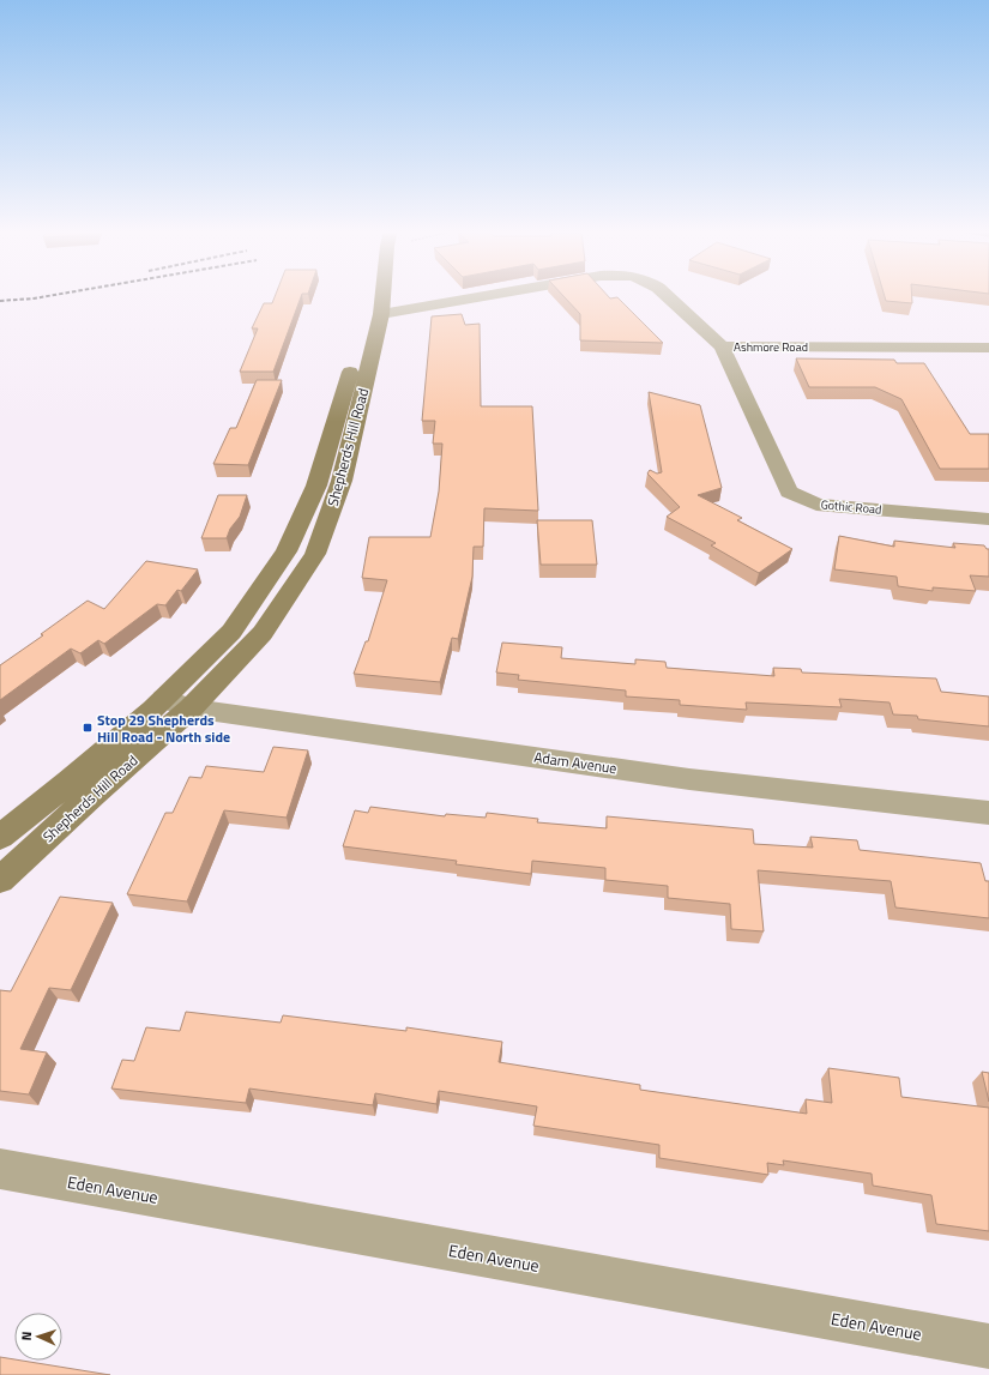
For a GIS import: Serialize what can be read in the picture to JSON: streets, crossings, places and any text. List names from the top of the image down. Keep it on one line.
{"streets":{"main road":["Shepherds Hill Road"],"street":["Ashmore Road","Gothic Road","Adam Avenue","Eden Avenue"]},"crossings":[["Ashmore Road","Shepherds Hill Road"],["Ashmore Road","Gothic Road"],["Shepherds Hill Road","Adam Avenue"]],"places":{"transit":["Stop 29 Shepherds Hill Road - North side"]},"north":"left"}
